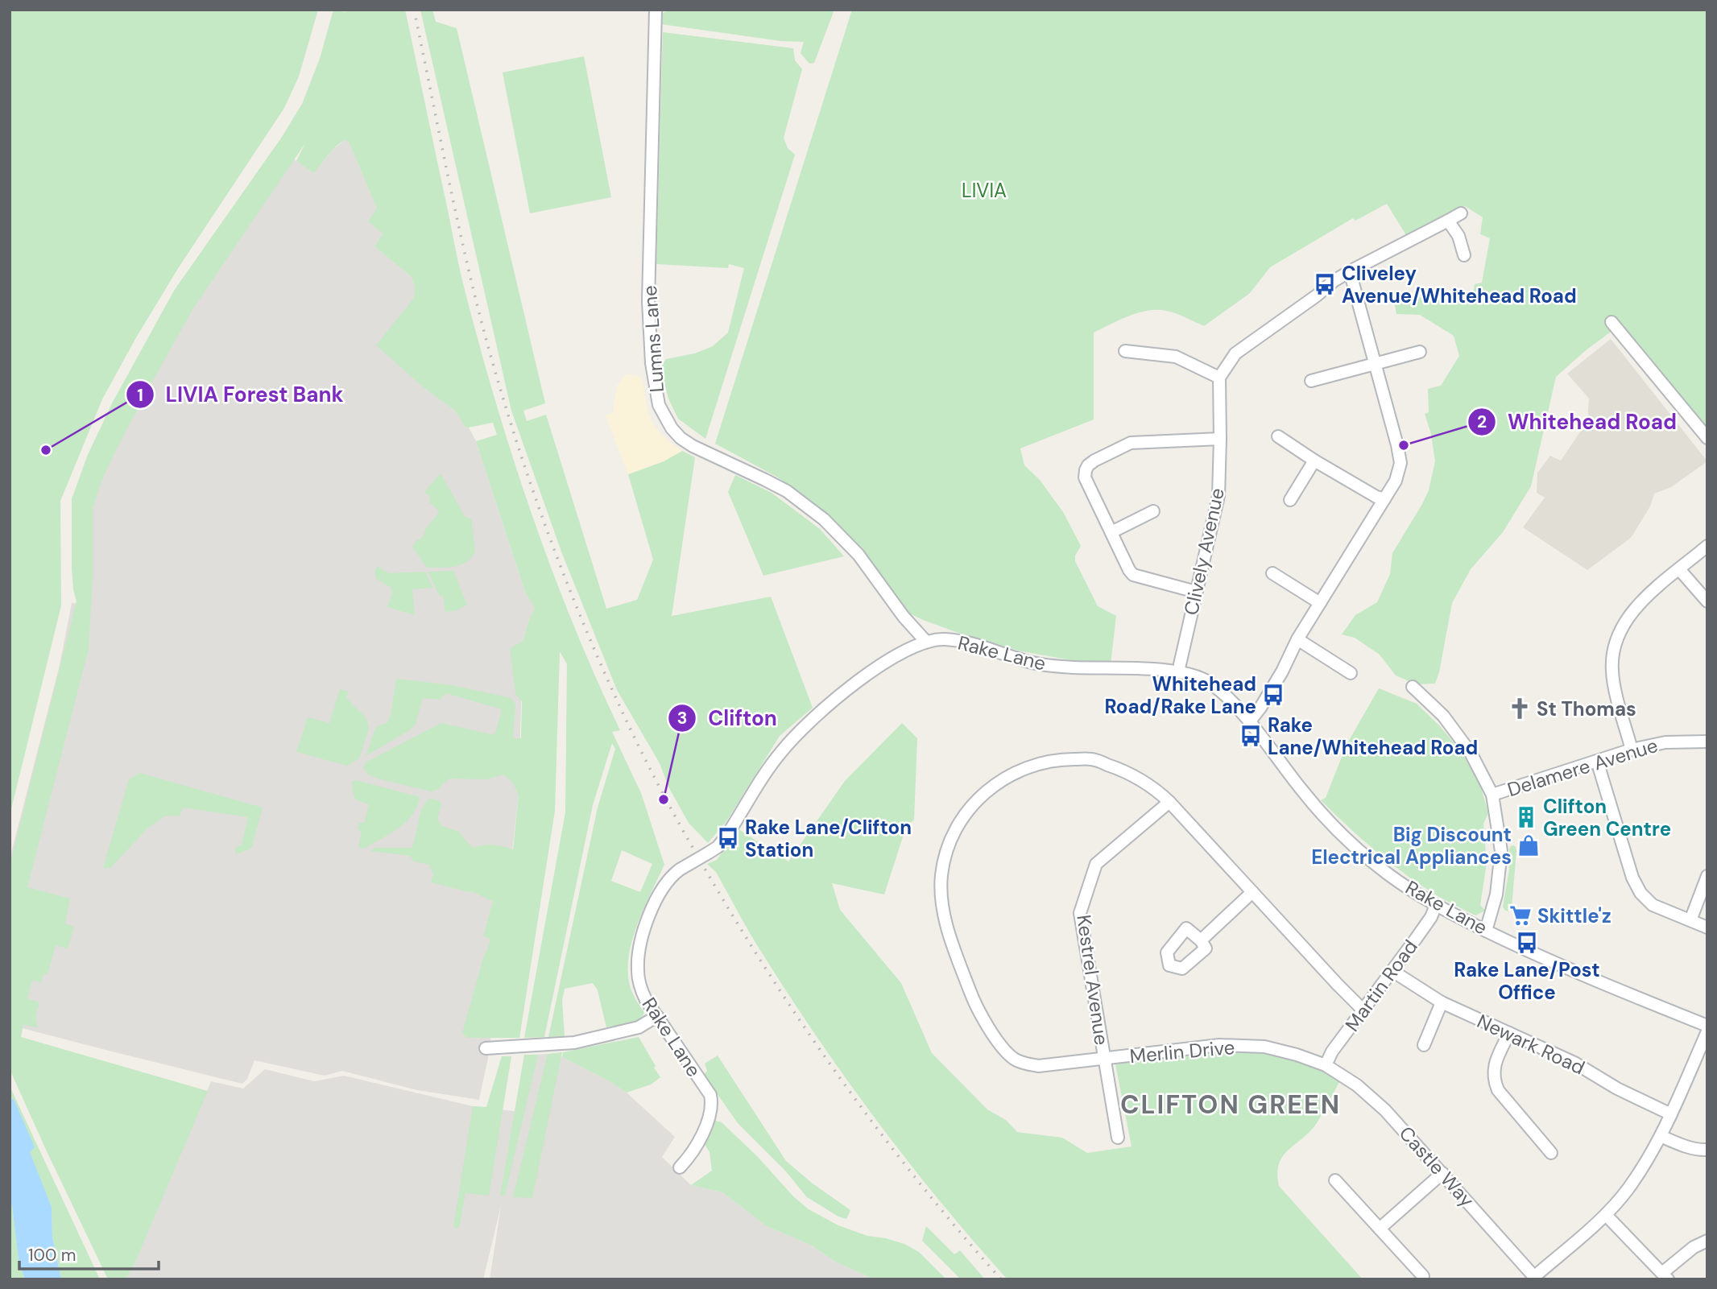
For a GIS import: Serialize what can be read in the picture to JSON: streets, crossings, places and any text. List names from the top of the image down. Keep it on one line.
{"streets":{"street":["Lumns Lane","Clively Avenue","Rake Lane","Delamere Avenue","Kestrel Avenue","Martin Road","Newark Road","Merlin Drive","Castle Way"]},"crossings":[["Lumns Lane","Rake Lane"],["Clively Avenue","Rake Lane"],["Rake Lane","Martin Road"],["Kestrel Avenue","Merlin Drive"],["Martin Road","Newark Road"],["Martin Road","Merlin Drive"],["Martin Road","Castle Way"],["Merlin Drive","Castle Way"]],"districts":["CLIFTON GREEN"],"parks":["LIVIA"],"places":{"bus stop":["Cliveley Avenue/Whitehead Road","Whitehead Road/Rake Lane","Rake Lane/Whitehead Road","Rake Lane/Clifton Station","Rake Lane/Post Office"],"other":["Whitehead Road","LIVIA Forest Bank","Clifton"],"church":["St Thomas"],"building":["Clifton Green Centre"],"shop":["Big Discount Electrical Appliances"],"supermarket":["Skittle'z"]},"scale_bar":"100 m"}
